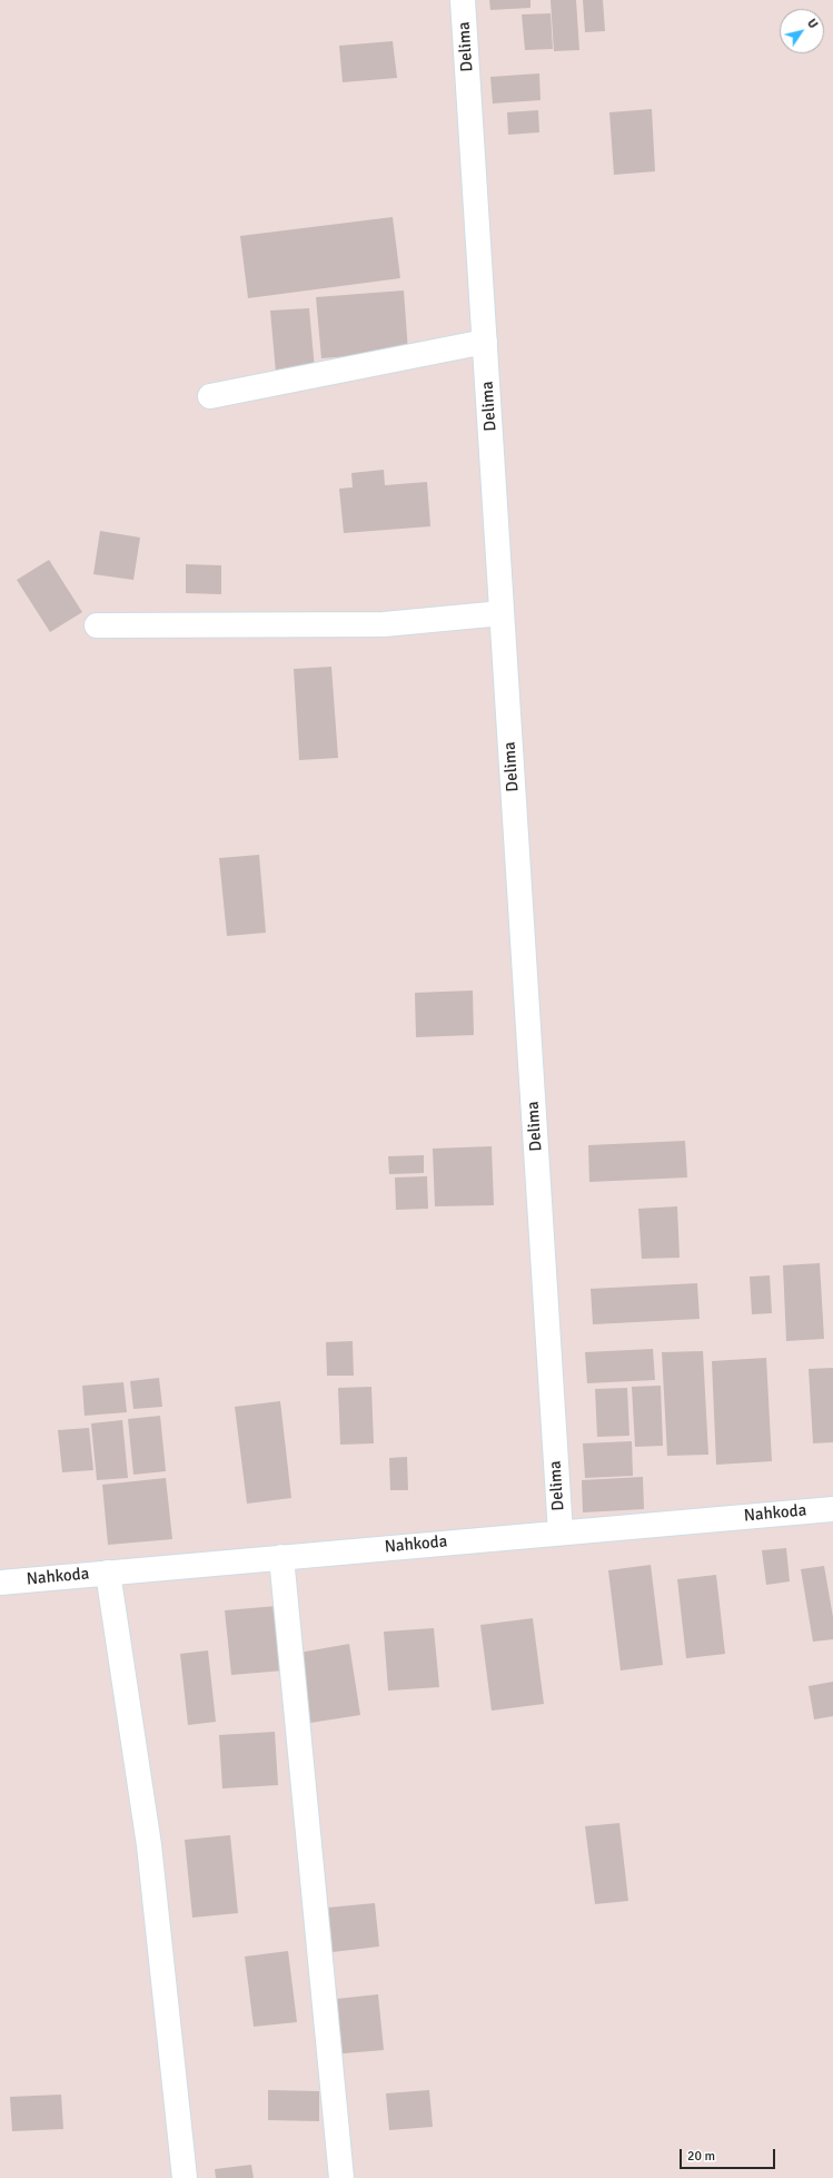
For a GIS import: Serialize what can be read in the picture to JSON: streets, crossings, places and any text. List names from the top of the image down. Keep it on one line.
{"streets":{"street":["Delima","Nahkoda"]},"crossings":[["Delima","Nahkoda"]],"scale_bar":"20 m","north":"top right"}
